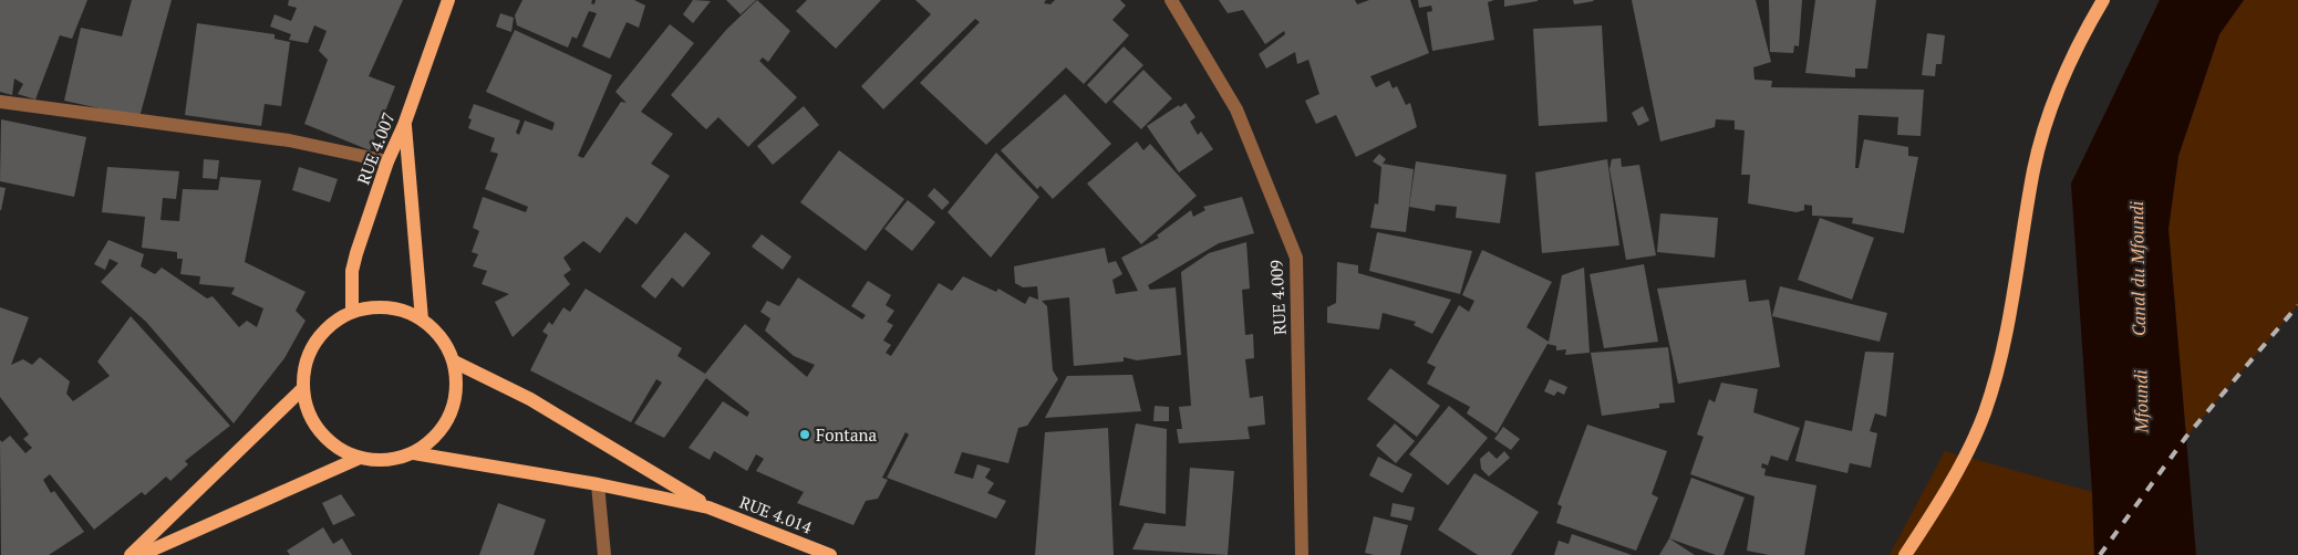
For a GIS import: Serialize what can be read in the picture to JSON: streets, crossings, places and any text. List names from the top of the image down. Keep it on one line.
{"streets":{"main road":["RUE 4.007","RUE 4.014"],"street":["RUE 4.009"]},"water":["Canal du Mfoundi","Mfoundi"],"places":["Fontana"]}
